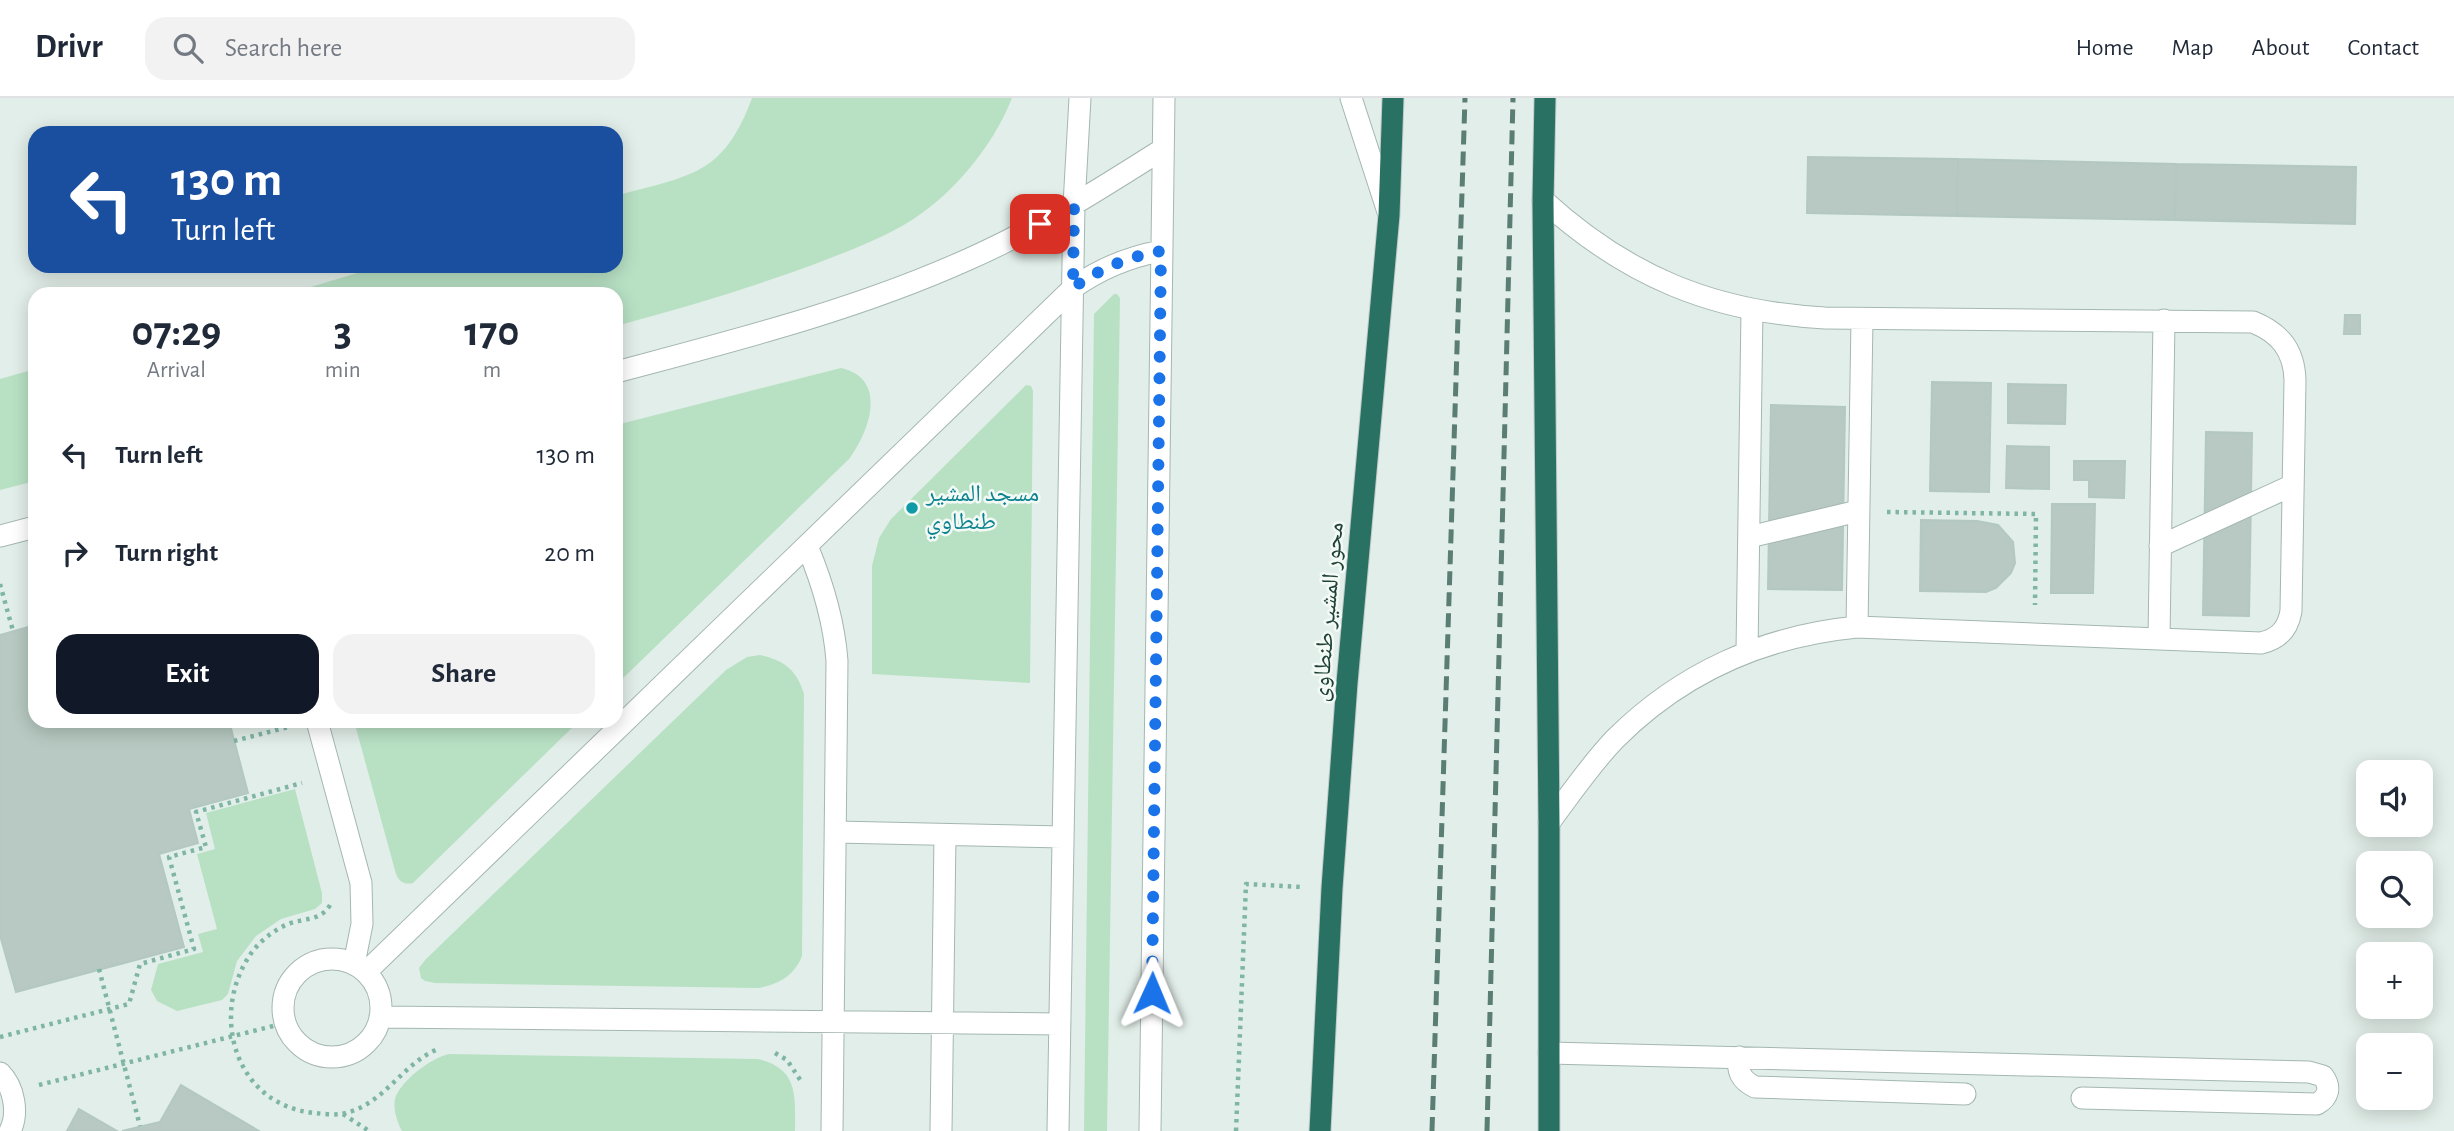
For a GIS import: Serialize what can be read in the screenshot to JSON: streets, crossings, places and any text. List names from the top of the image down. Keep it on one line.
{"streets":{"highway":["محور المشير طنطاوى"]},"places":["مسجد المشير طنطاوي"],"page":{"header":"Drivr","search":"Search here","nav":["Home","Map","About","Contact"],"turn":["130 m","Turn left"],"eta":["07:29","Arrival","3","min","170","m"],"list":[{"name":"Turn left","value":"130 m"},{"name":"Turn right","value":"20 m"}],"buttons":["Exit","Share"],"map_buttons":["+","−"]}}
